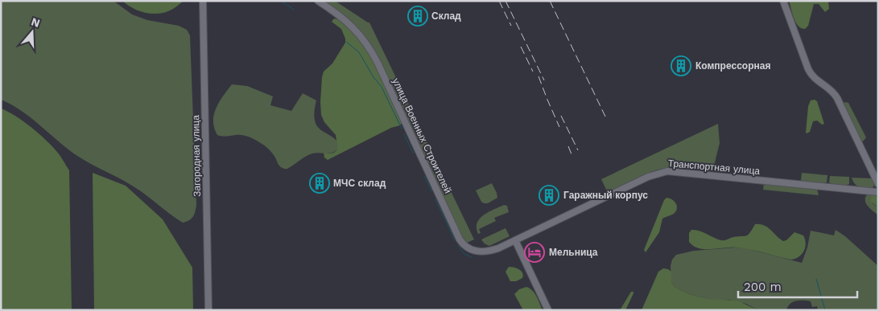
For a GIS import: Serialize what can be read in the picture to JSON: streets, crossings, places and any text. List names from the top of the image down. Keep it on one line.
{"streets":{"street":["улица Военных Строителей","Загородная улица","Транспортная улица"]},"crossings":[["улица Военных Строителей","Транспортная улица"]],"places":{"building":["Склад","Компрессорная","МЧС склад","Гаражный корпус"],"hotel":["Мельница"]},"scale_bar":"200 m","north":"top"}
